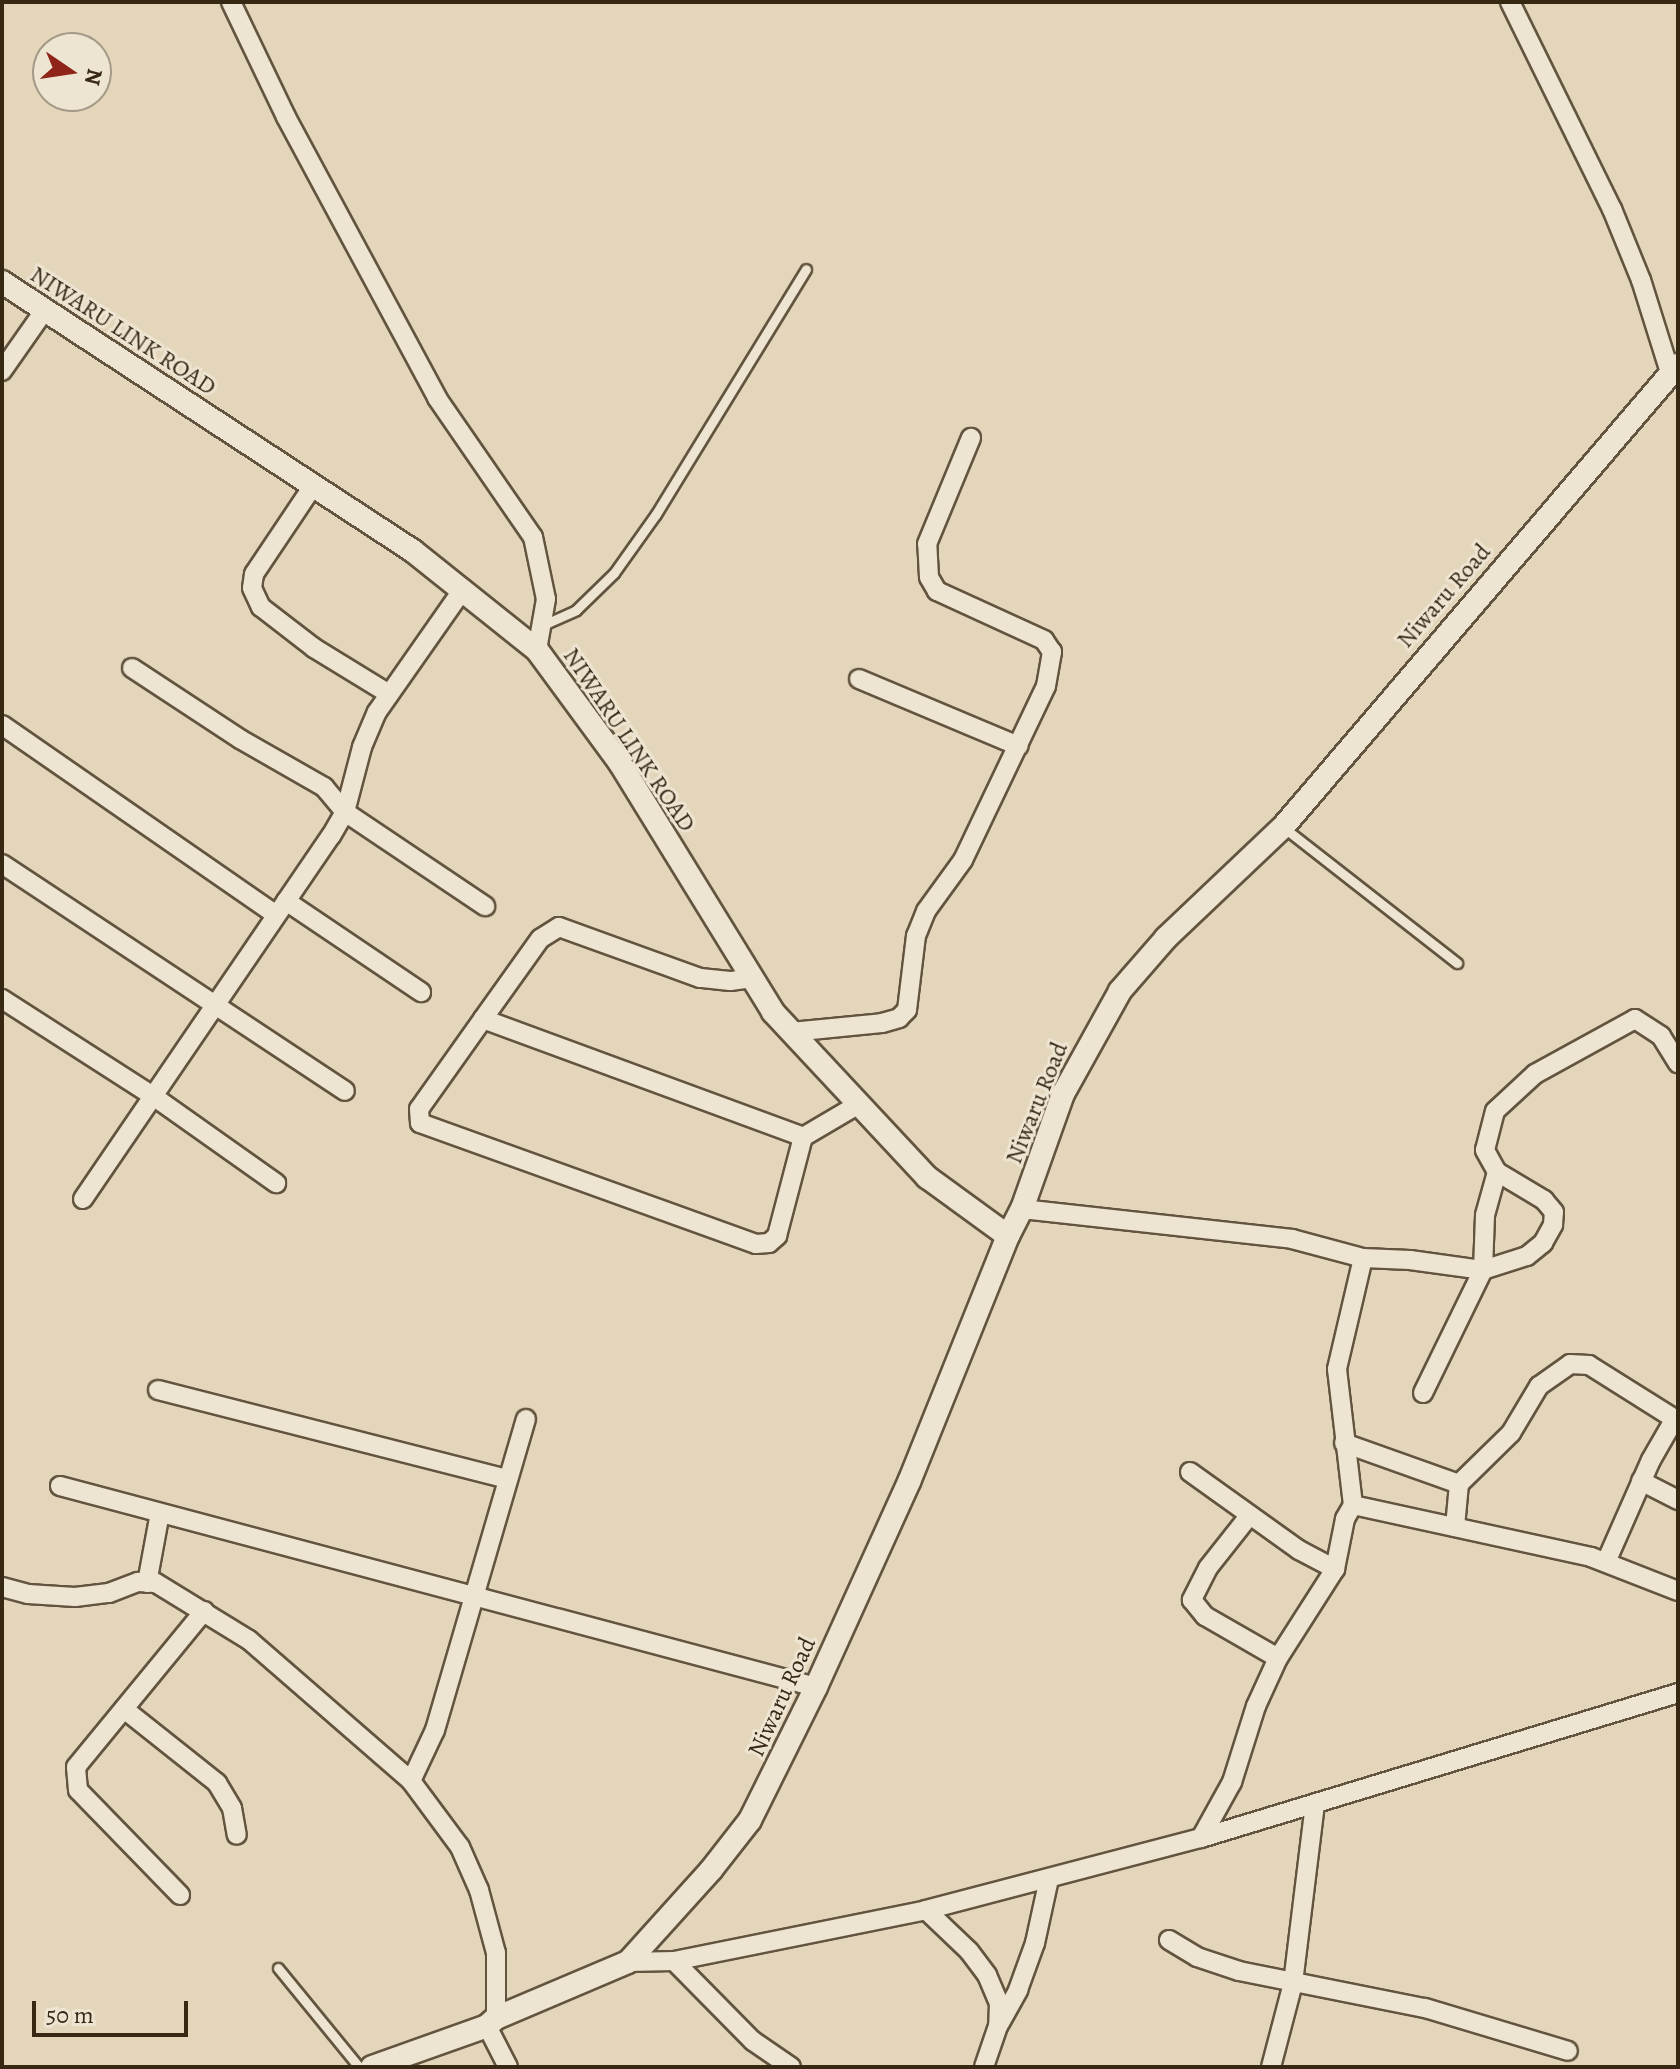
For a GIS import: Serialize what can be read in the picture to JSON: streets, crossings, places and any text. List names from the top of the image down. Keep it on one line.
{"streets":{"street":["NIWARU LINK ROAD","Niwaru Road"]},"crossings":[["NIWARU LINK ROAD","Niwaru Road"]],"scale_bar":"50 m","north":"right"}
